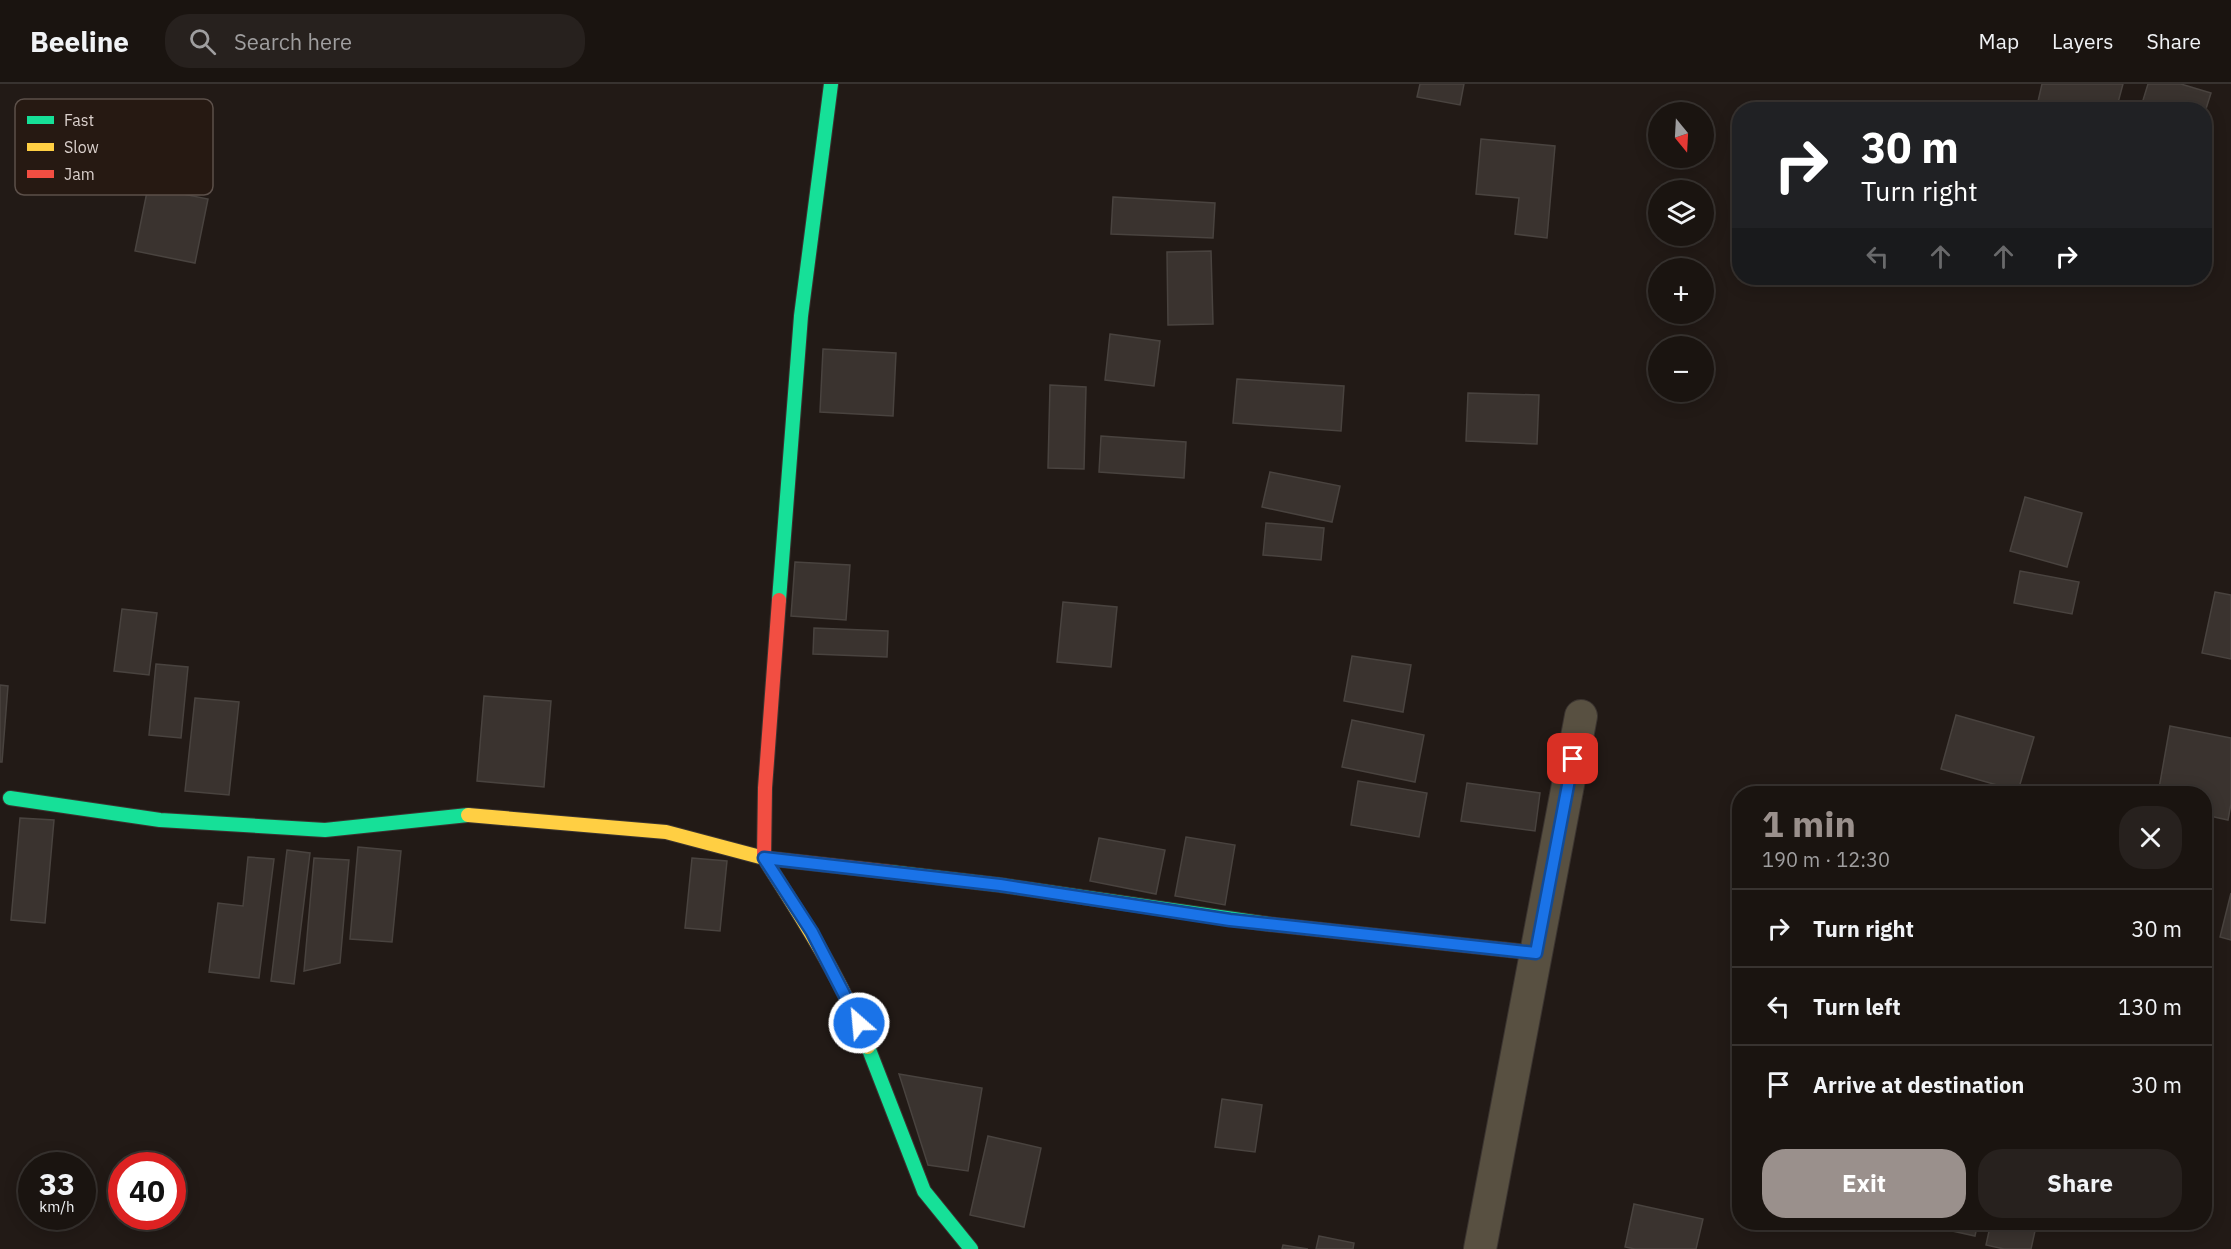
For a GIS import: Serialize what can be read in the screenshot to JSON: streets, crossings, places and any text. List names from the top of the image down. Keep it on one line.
{"legend":["Fast","Slow","Jam"],"north":"bottom","page":{"header":"Beeline","search":"Search here","nav":["Map","Layers","Share"],"map_buttons":["+","−"],"turn":["30 m","Turn right"],"heading":["1 min","190 m · 12:30"],"list":[{"name":"Turn right","value":"30 m"},{"name":"Turn left","value":"130 m"},{"name":"Arrive at destination","value":"30 m"}],"buttons":["Exit","Share"],"speed":"33 km/h","limit":"40"}}
